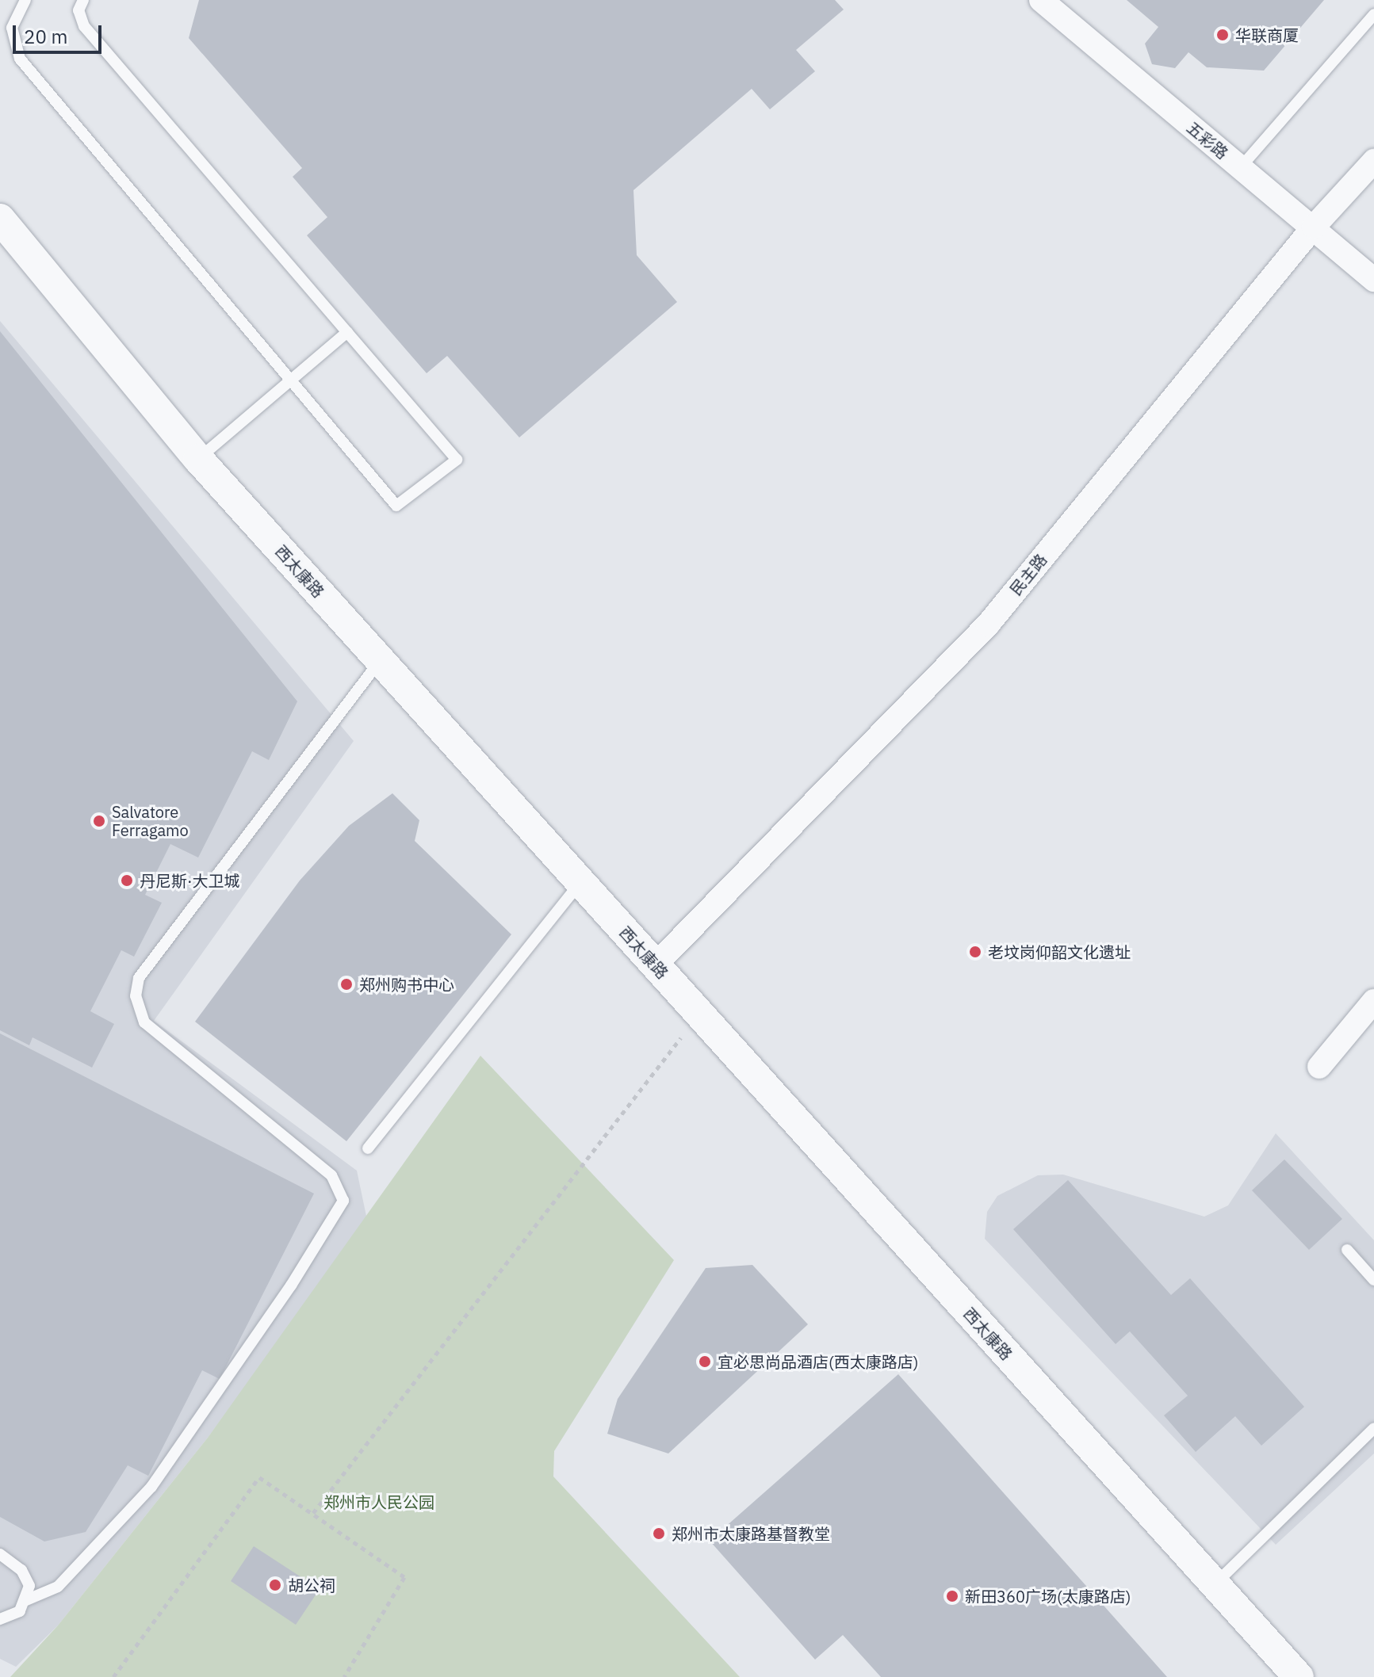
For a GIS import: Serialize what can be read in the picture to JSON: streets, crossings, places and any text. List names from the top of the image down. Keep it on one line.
{"streets":{"street":["五彩路","西太康路","民主路"]},"crossings":[["五彩路","民主路"],["西太康路","民主路"]],"parks":["郑州市人民公园"],"places":["华联商厦","Salvatore Ferragamo","丹尼斯·大卫城","老坟岗仰韶文化遗址","郑州购书中心","宜必思尚品酒店(西太康路店)","郑州市太康路基督教堂","胡公祠","新田360广场(太康路店)"],"scale_bar":"20 m"}
